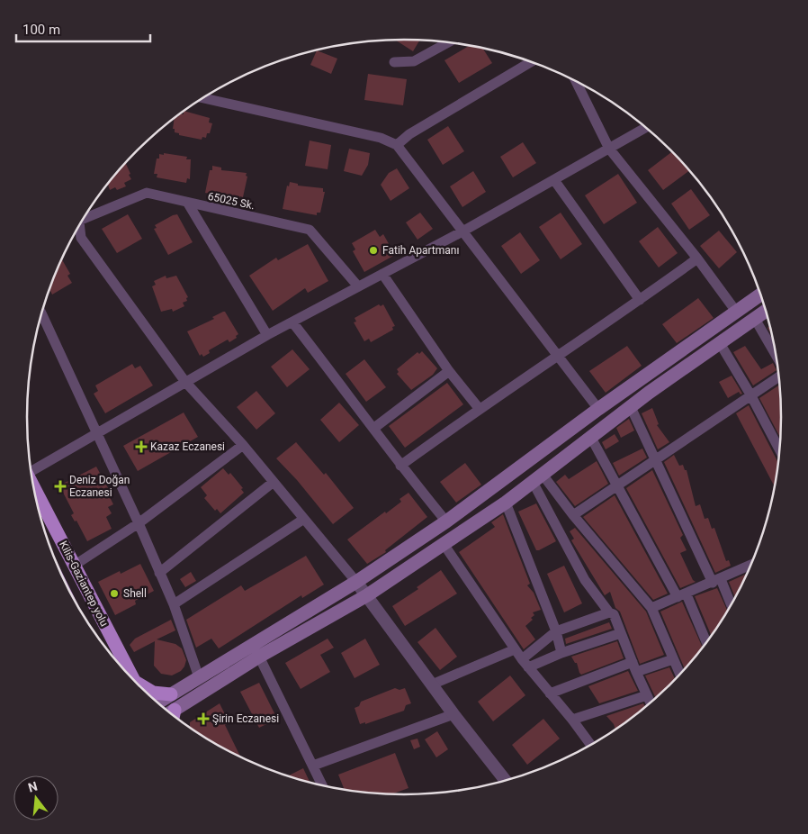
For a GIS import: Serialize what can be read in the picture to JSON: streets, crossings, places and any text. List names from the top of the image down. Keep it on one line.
{"streets":{"highway":["Kilis-Gaziantep yolu"],"street":["65025 Sk."]},"places":{"other":["Fatih Apartmanı","Shell"],"health":["Kazaz Eczanesi","Deniz Doğan Eczanesi","Şirin Eczanesi"]},"scale_bar":"100 m","north":"top"}
